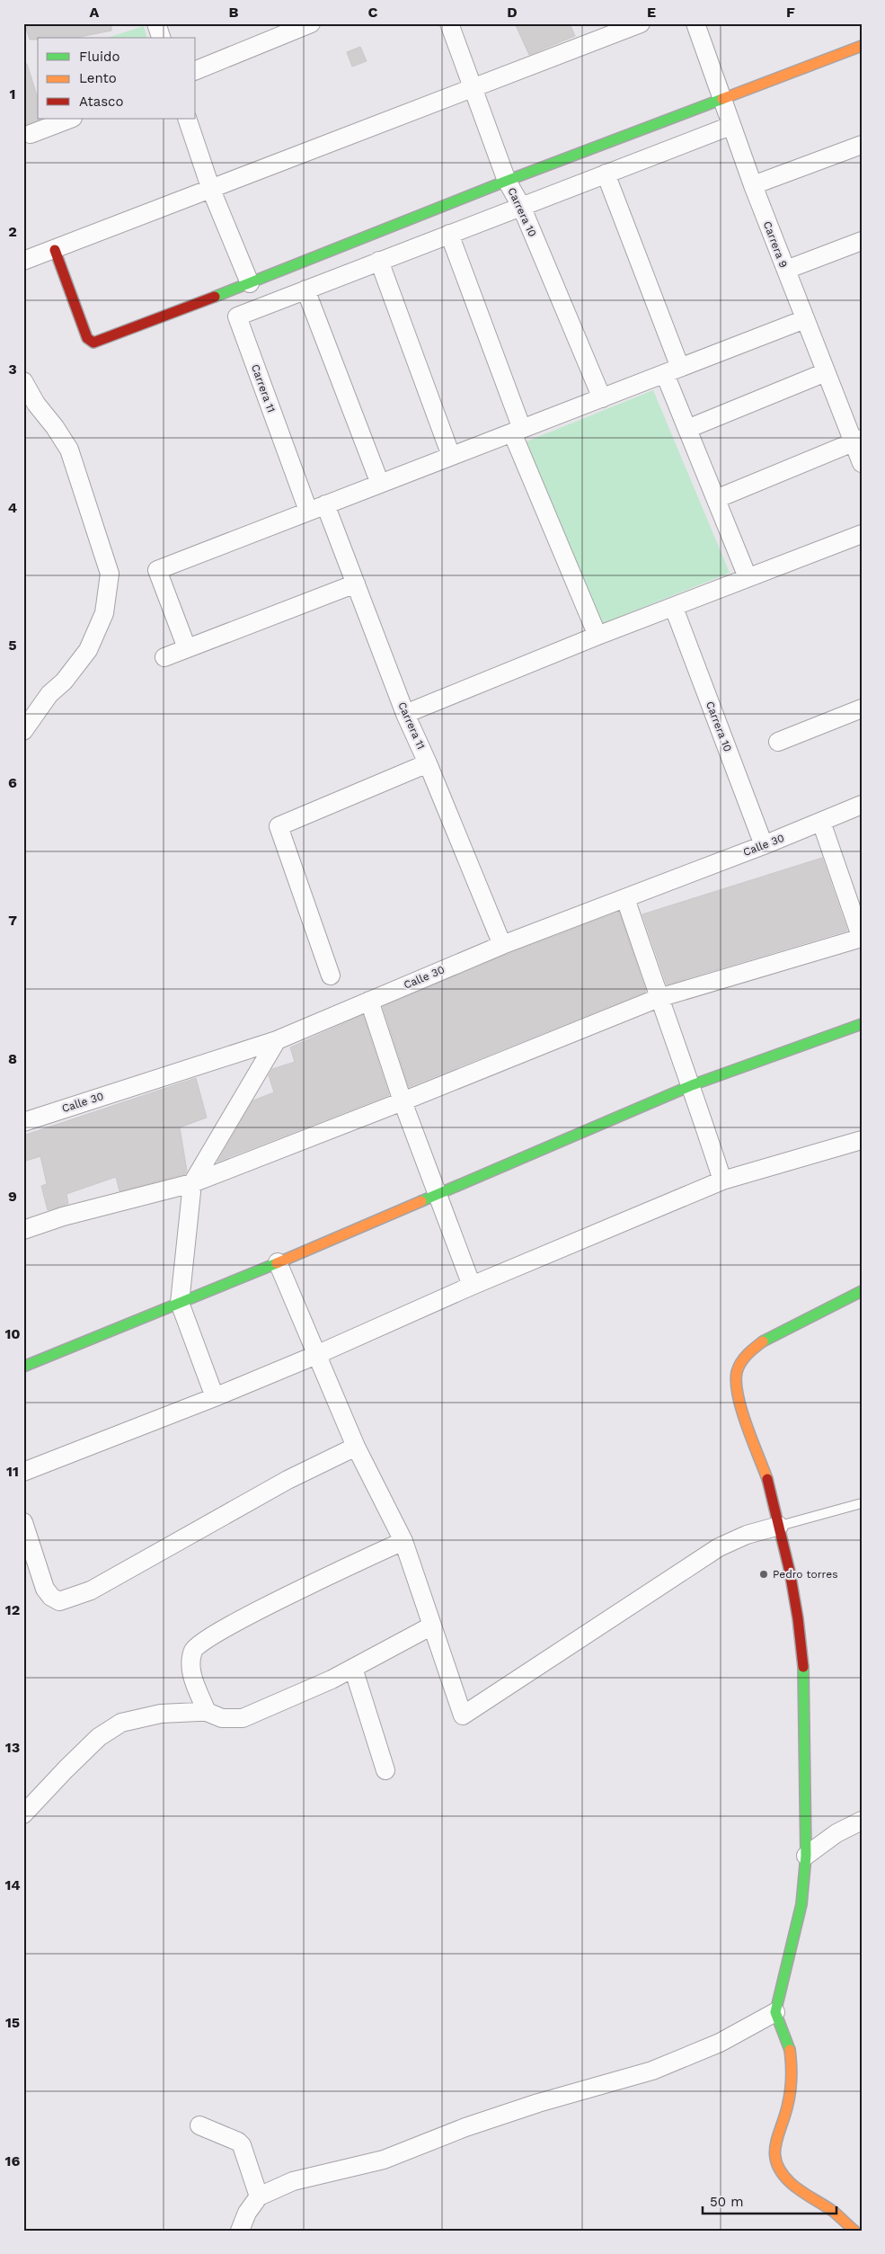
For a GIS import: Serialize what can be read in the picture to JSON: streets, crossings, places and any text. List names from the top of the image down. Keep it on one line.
{"streets":{"street":["Carrera 10","Carrera 9","Carrera 11","Calle 30"]},"crossings":[["Carrera 10","Calle 30"],["Carrera 11","Calle 30"]],"places":["Pedro torres"],"legend":["Fluido","Lento","Atasco"],"scale_bar":"50 m","grid":{"columns":["A","B","C","D","E","F"],"rows":["1","2","3","4","5","6","7","8","9","10","11","12","13","14","15","16"]}}
